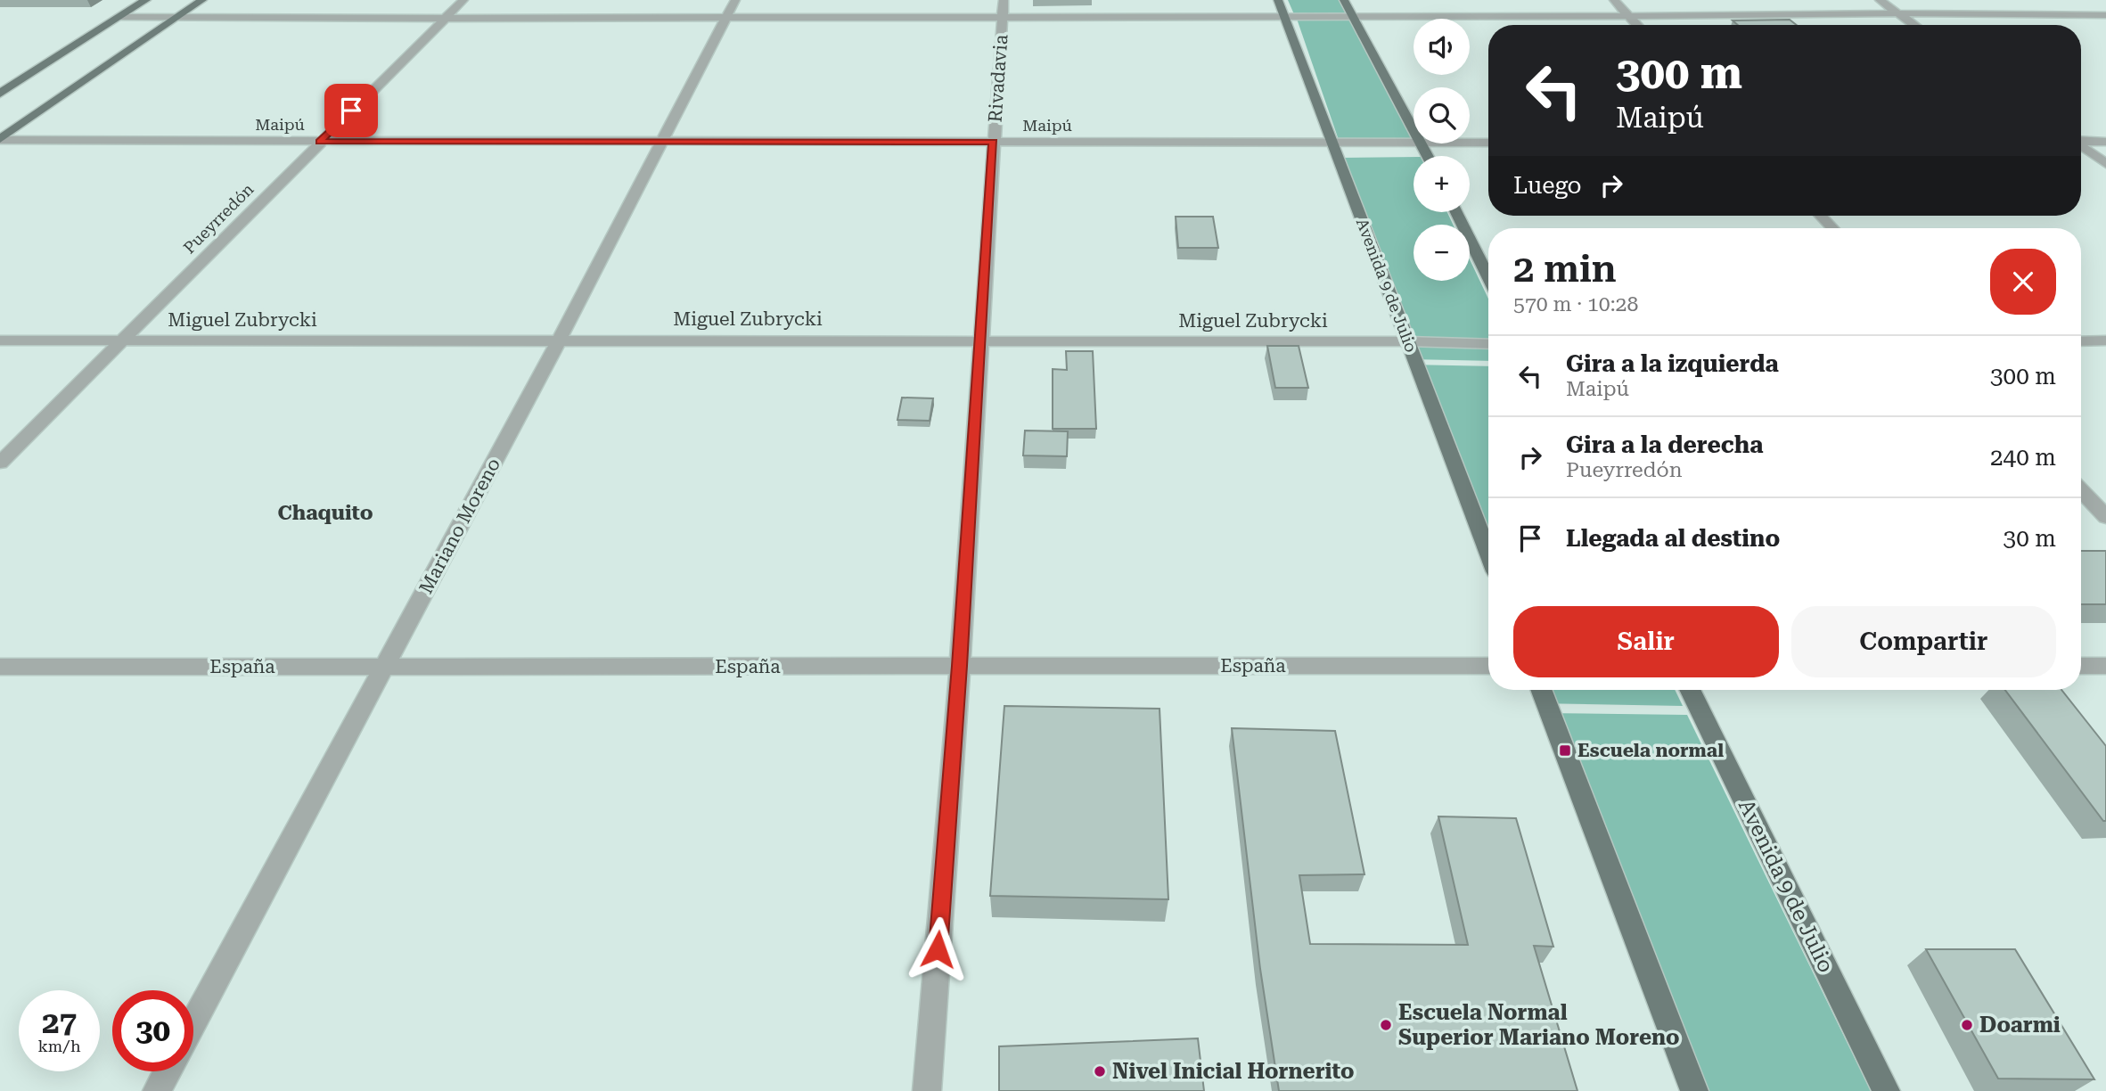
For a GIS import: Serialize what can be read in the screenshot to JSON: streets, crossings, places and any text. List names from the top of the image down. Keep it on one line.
{"streets":{"main road":["Avenida 9 de Julio"],"street":["Rivadavia","Maipú","Pueyrredón","Miguel Zubrycki","Mariano Moreno","España"]},"crossings":[["Rivadavia","Maipú"],["Rivadavia","Miguel Zubrycki"],["Rivadavia","España"],["Maipú","Pueyrredón"],["Maipú","Avenida 9 de Julio"],["Maipú","Mariano Moreno"],["Pueyrredón","Miguel Zubrycki"],["Avenida 9 de Julio","Miguel Zubrycki"],["Miguel Zubrycki","Mariano Moreno"],["Mariano Moreno","España"]],"districts":["Chaquito"],"places":{"transit":["Escuela normal"],"other":["Escuela Normal Superior Mariano Moreno","Doarmi","Nivel Inicial Hornerito"]},"page":{"map_buttons":["+","−"],"turn":["300 m","Maipú"],"then":"Luego","heading":["2 min","570 m · 10:28"],"list":[{"name":"Gira a la izquierda","note":"Maipú","value":"300 m"},{"name":"Gira a la derecha","note":"Pueyrredón","value":"240 m"},{"name":"Llegada al destino","value":"30 m"}],"buttons":["Salir","Compartir"],"speed":"27 km/h","limit":"30"}}
